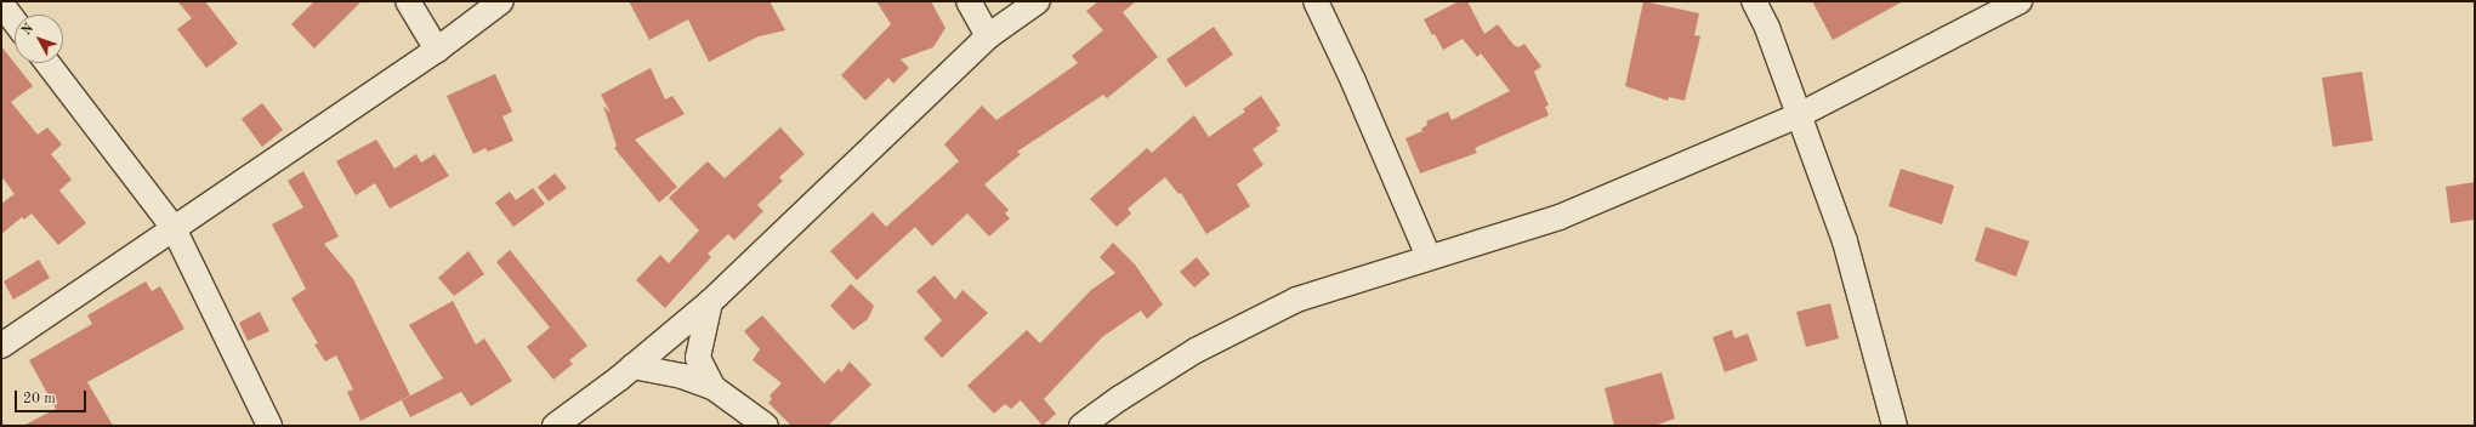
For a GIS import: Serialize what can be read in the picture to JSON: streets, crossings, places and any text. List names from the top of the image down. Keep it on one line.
{"scale_bar":"20 m","north":"top left"}
